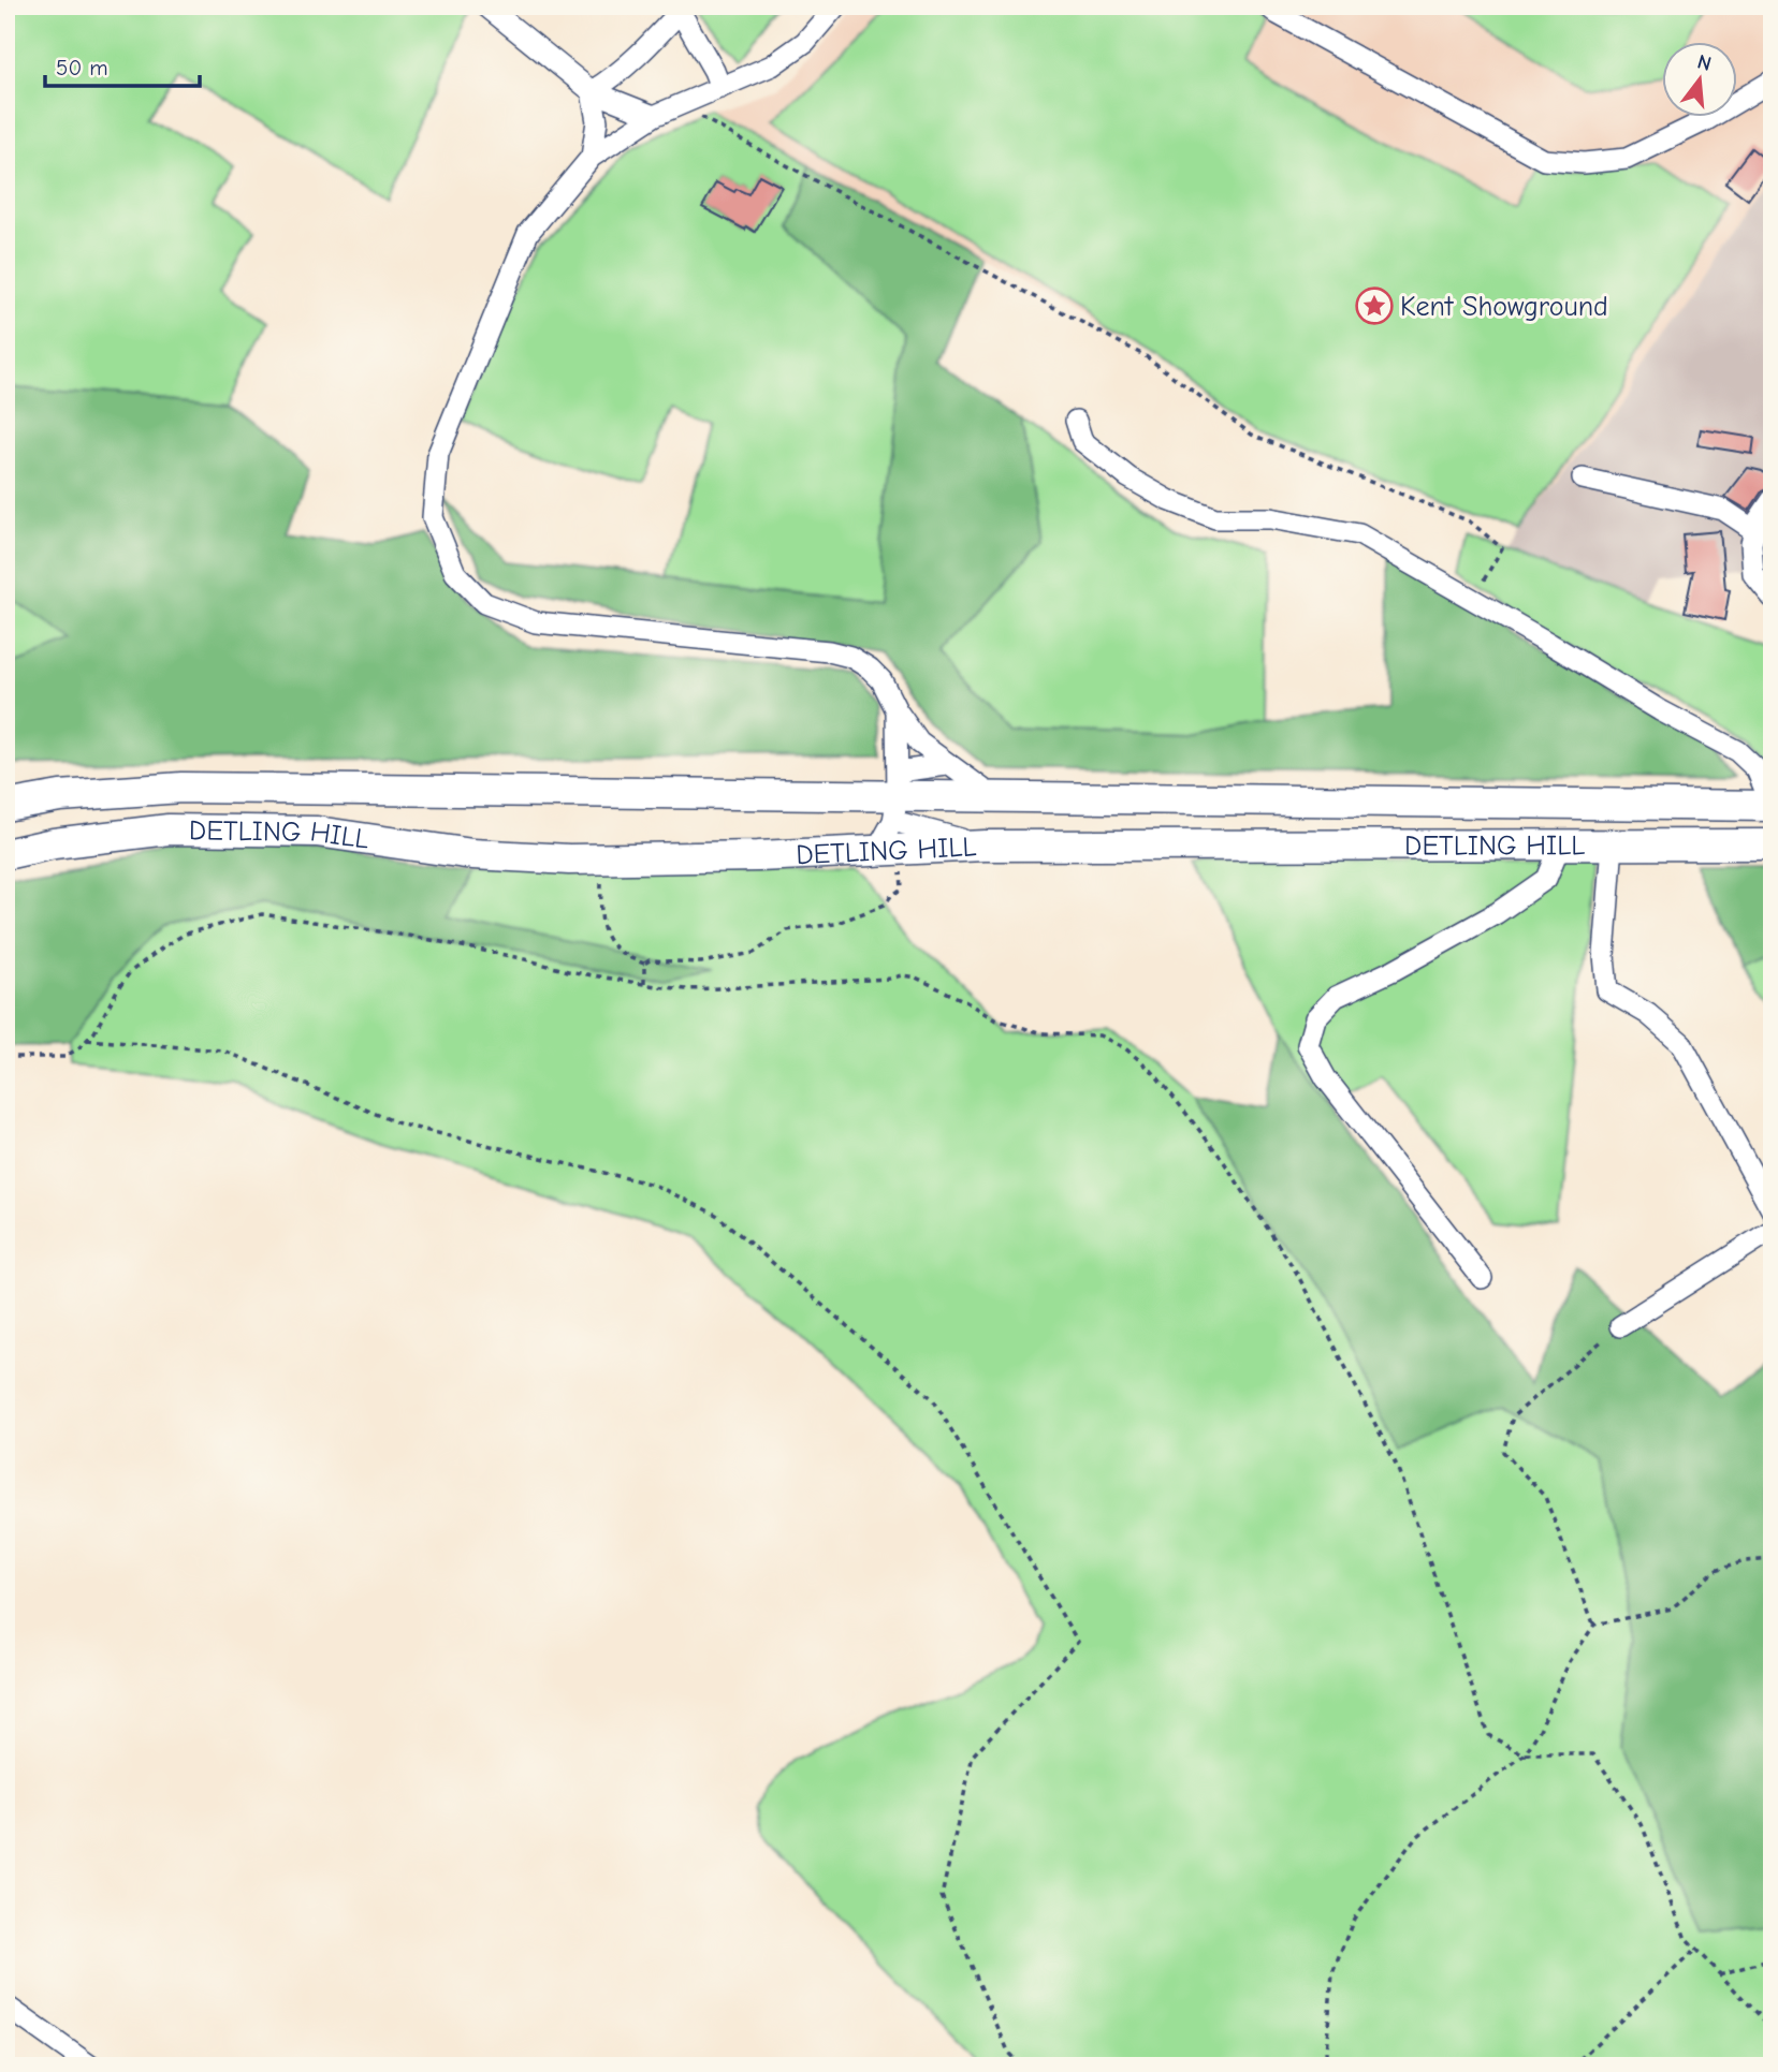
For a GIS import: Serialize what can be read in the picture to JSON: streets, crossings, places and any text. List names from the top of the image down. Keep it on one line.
{"streets":{"highway":["DETLING HILL"]},"places":{"place":["Kent Showground"]},"scale_bar":"50 m","north":"top"}
